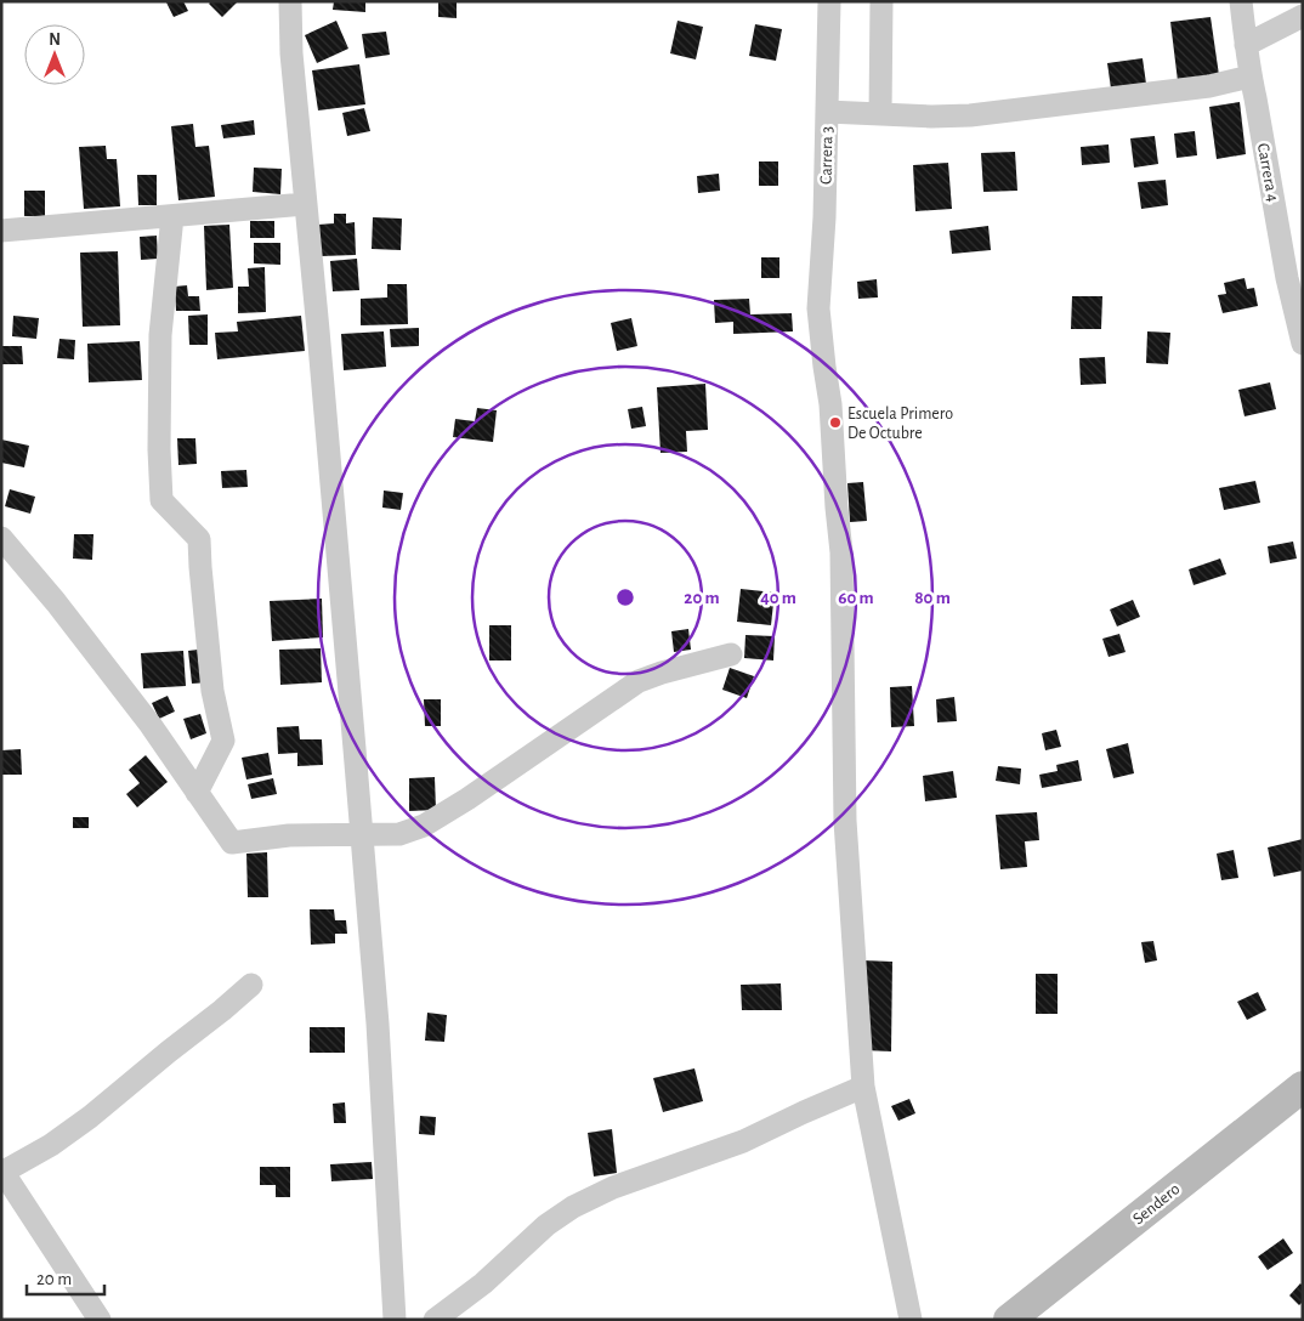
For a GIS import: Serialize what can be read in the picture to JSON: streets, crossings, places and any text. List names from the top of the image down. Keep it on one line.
{"streets":{"main road":["Sendero"],"street":["Carrera 3","Carrera 4"]},"places":["Escuela Primero De Octubre"],"scale_bar":"20 m","north":"top","rings":["20 m","40 m","60 m","80 m"]}
